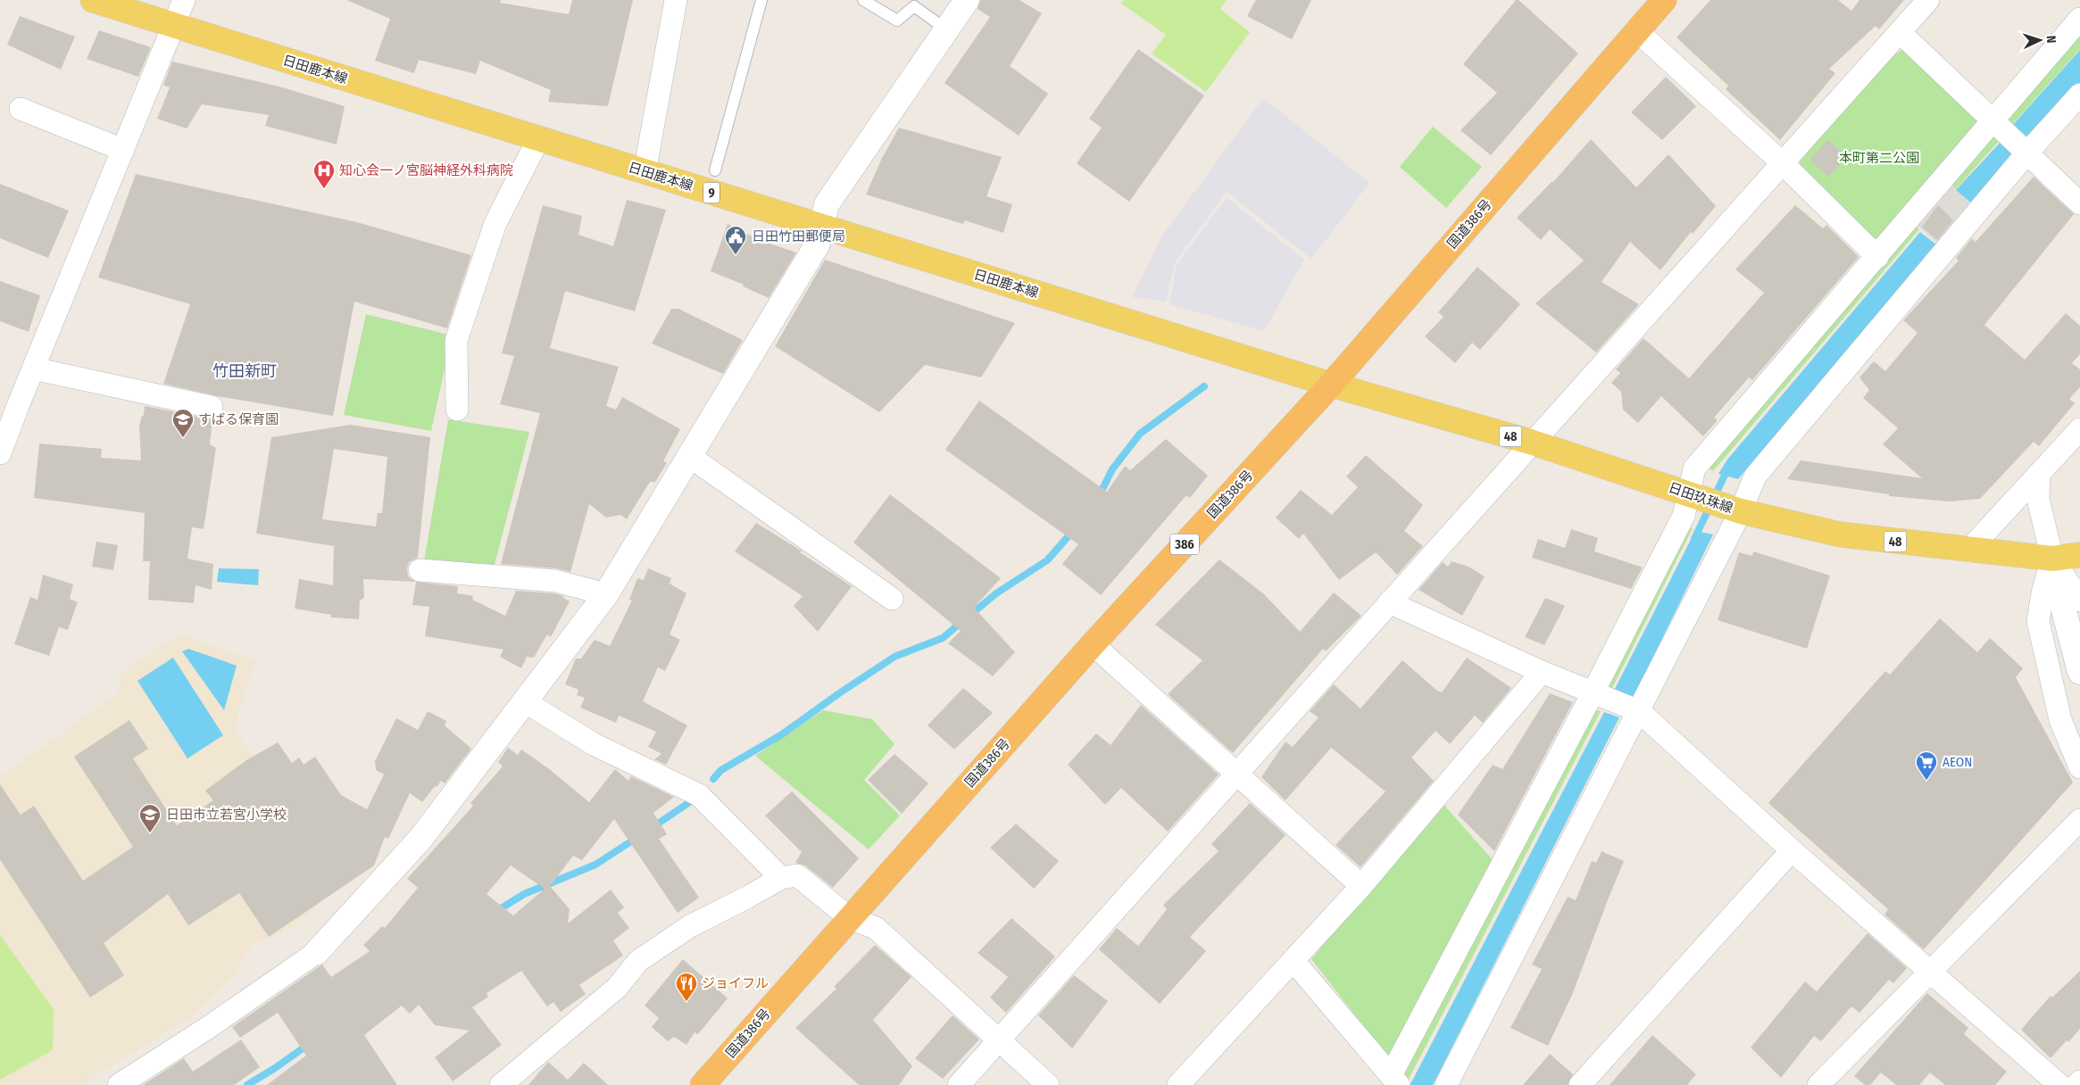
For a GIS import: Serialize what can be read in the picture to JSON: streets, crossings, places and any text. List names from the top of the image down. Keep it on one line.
{"streets":{"highway":["国道386号","386"],"main road":["日田鹿本線","9","48","日田玖珠線"]},"crossings":[["日田鹿本線","国道386号"],["日田鹿本線","日田玖珠線"],["国道386号","日田玖珠線"]],"districts":["竹田新町"],"parks":["本町第二公園"],"places":{"hospital":["知心会一ノ宮脳神経外科病院"],"public building":["日田竹田郵便局"],"school or university":["すばる保育園","日田市立若宮小学校"],"supermarket":["AEON"],"restaurant":["ジョイフル"]},"north":"right"}
